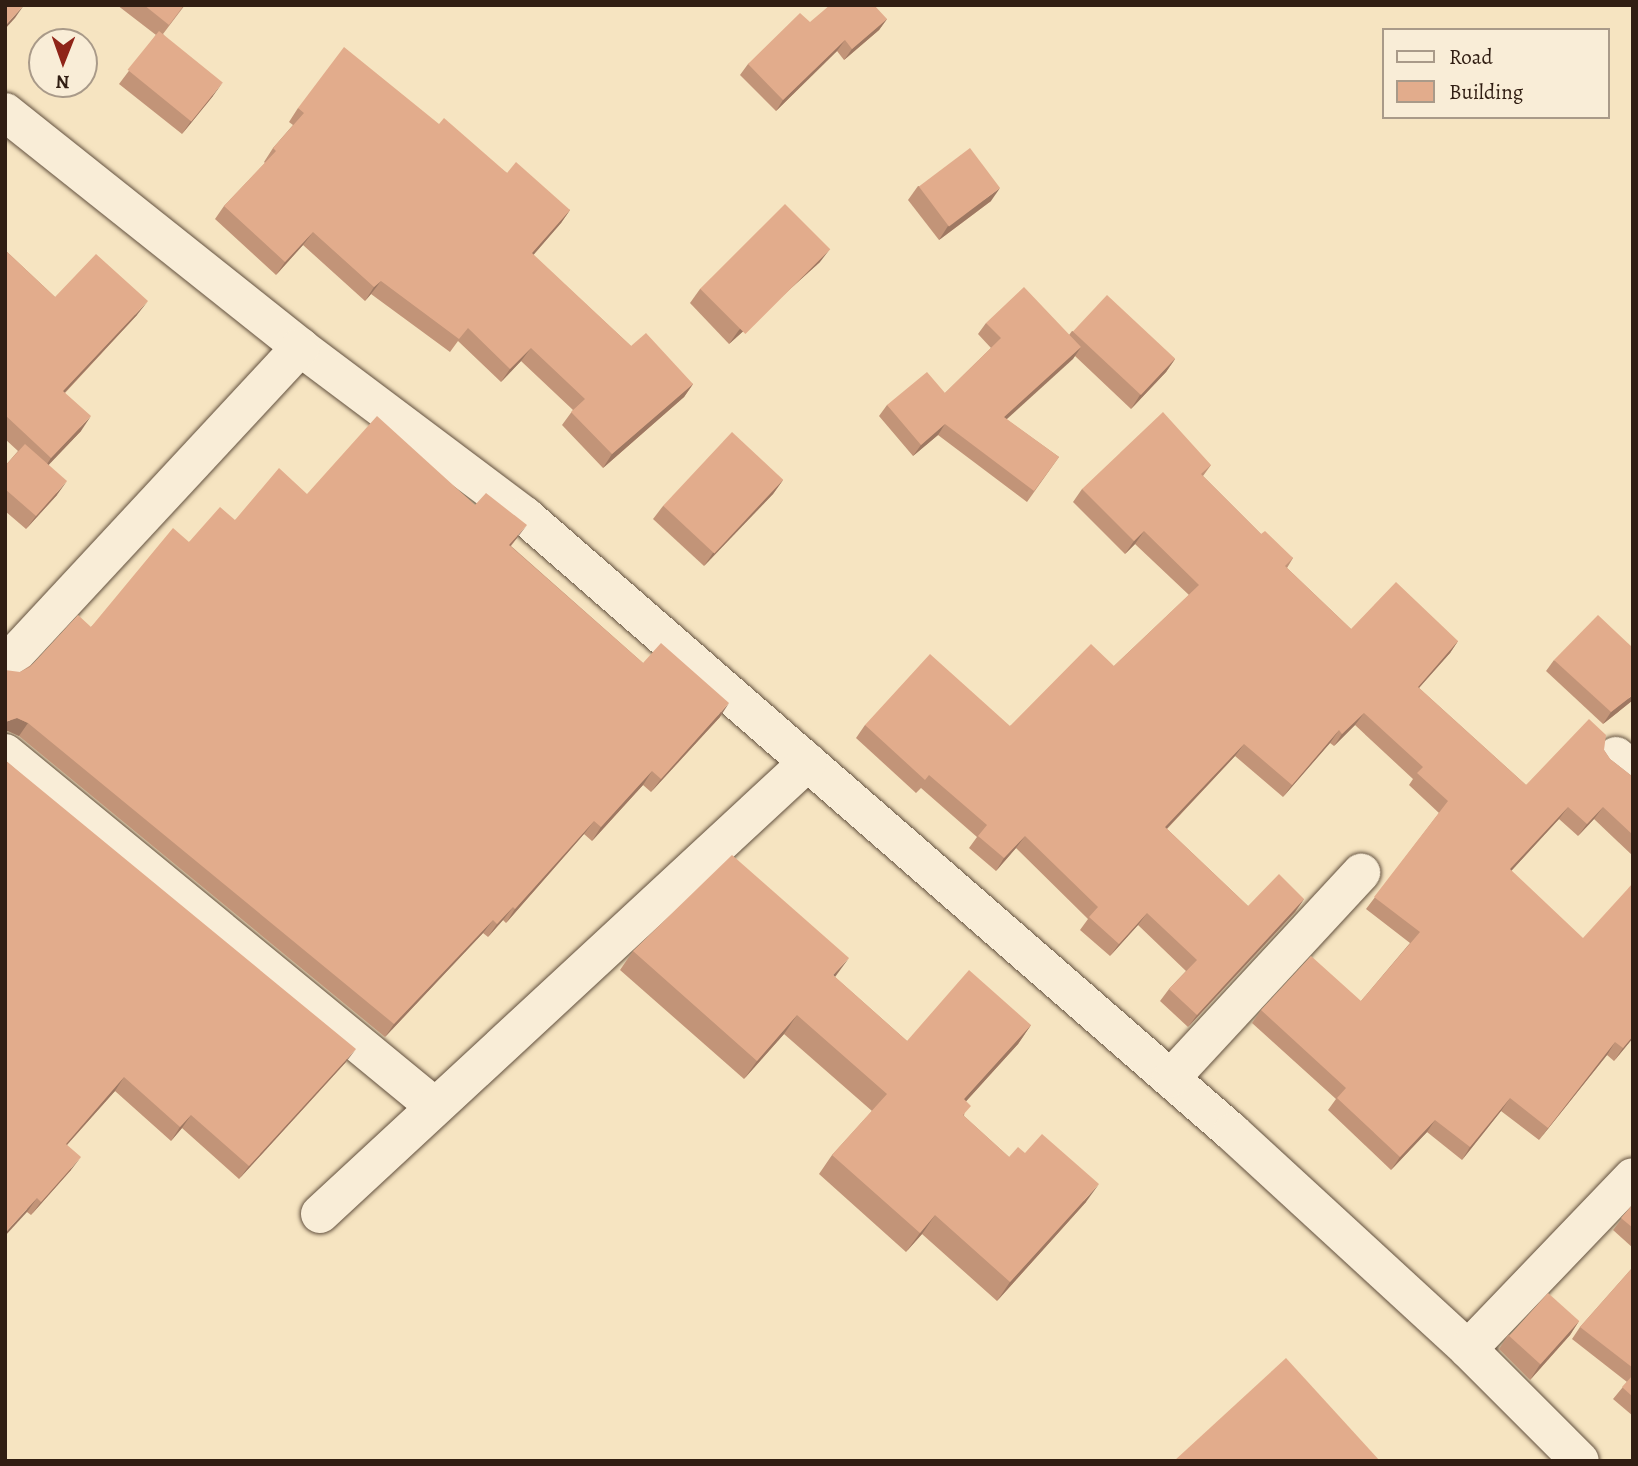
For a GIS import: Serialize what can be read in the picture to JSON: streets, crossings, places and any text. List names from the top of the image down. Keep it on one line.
{"legend":["Road","Building"],"north":"bottom"}
